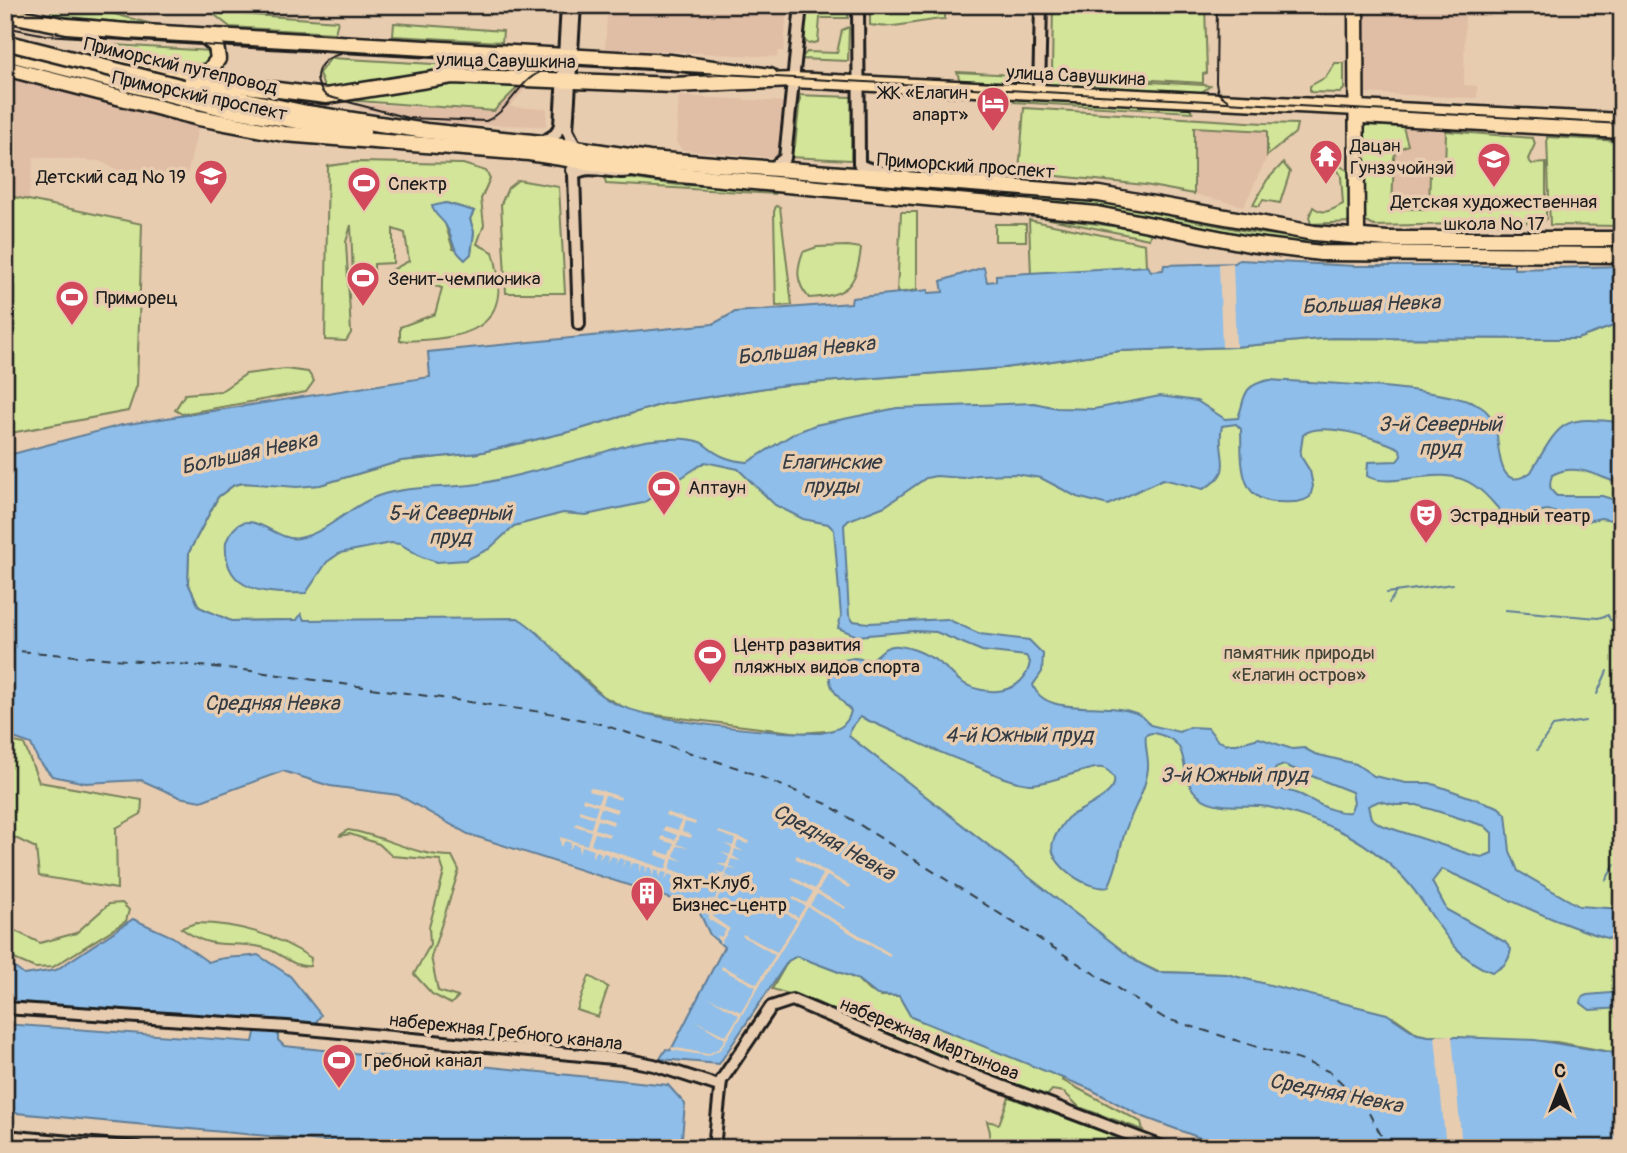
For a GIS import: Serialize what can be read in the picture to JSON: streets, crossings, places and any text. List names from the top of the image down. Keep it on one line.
{"streets":{"main road":["улица Савушкина","Приморский путепровод","Приморский проспект"],"street":["набережная Гребного канала","набережная Мартынова"]},"crossings":[["улица Савушкина","Приморский путепровод"],["улица Савушкина","Приморский проспект"],["Приморский путепровод","Приморский проспект"],["набережная Гребного канала","набережная Мартынова"]],"water":["Большая Невка","3-й Северный пруд","Елагинские пруды","5-й Северный пруд","Средняя Невка","4-й Южный пруд","3-й Южный пруд"],"parks":["памятник природы «Елагин остров»"],"places":{"hotel":["ЖК «Елагин апарт»"],"temple":["Дацан Гунзэчойнэй"],"school or university":["Детская художественная школа № 17","Детский сад № 19"],"sports":["Спектр","Зенит-чемпионика","Приморец","Аптаун","Центр развития пляжных видов спорта","Гребной канал"],"theatre":["Эстрадный театр"],"building":["Яхт-Клуб, Бизнес-центр"]},"north":"top"}
